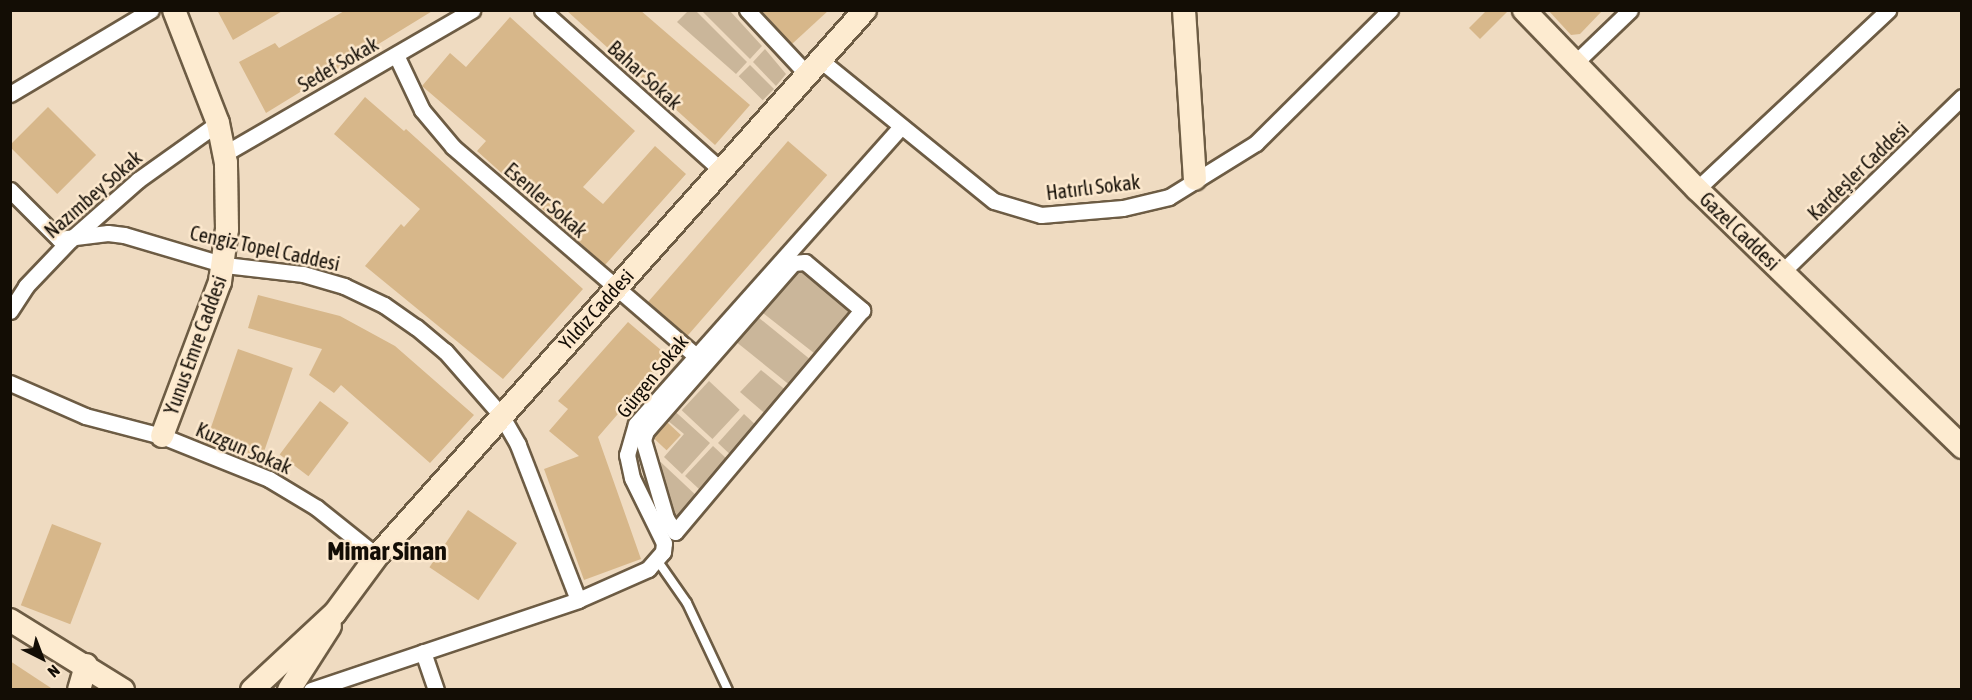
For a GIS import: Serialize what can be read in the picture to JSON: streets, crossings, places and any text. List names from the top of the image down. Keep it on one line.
{"streets":{"street":["Sedef Sokak","Bahar Sokak","Kardeşler Caddesi","Hatırlı Sokak","Nazımbey Sokak","Esenler Sokak","Gazel Caddesi","Cengiz Topel Caddesi","Yıldız Caddesi","Yunus Emre Caddesi","Gürgen Sokak","Kuzgun Sokak"]},"crossings":[["Sedef Sokak","Esenler Sokak"],["Sedef Sokak","Yunus Emre Caddesi"],["Bahar Sokak","Yıldız Caddesi"],["Kardeşler Caddesi","Gazel Caddesi"],["Hatırlı Sokak","Yıldız Caddesi"],["Hatırlı Sokak","Gürgen Sokak"],["Nazımbey Sokak","Cengiz Topel Caddesi"],["Nazımbey Sokak","Yunus Emre Caddesi"],["Esenler Sokak","Yıldız Caddesi"],["Esenler Sokak","Gürgen Sokak"],["Cengiz Topel Caddesi","Yıldız Caddesi"],["Cengiz Topel Caddesi","Yunus Emre Caddesi"],["Yıldız Caddesi","Kuzgun Sokak"],["Yunus Emre Caddesi","Kuzgun Sokak"]],"districts":["Mimar Sinan"],"north":"bottom right"}
